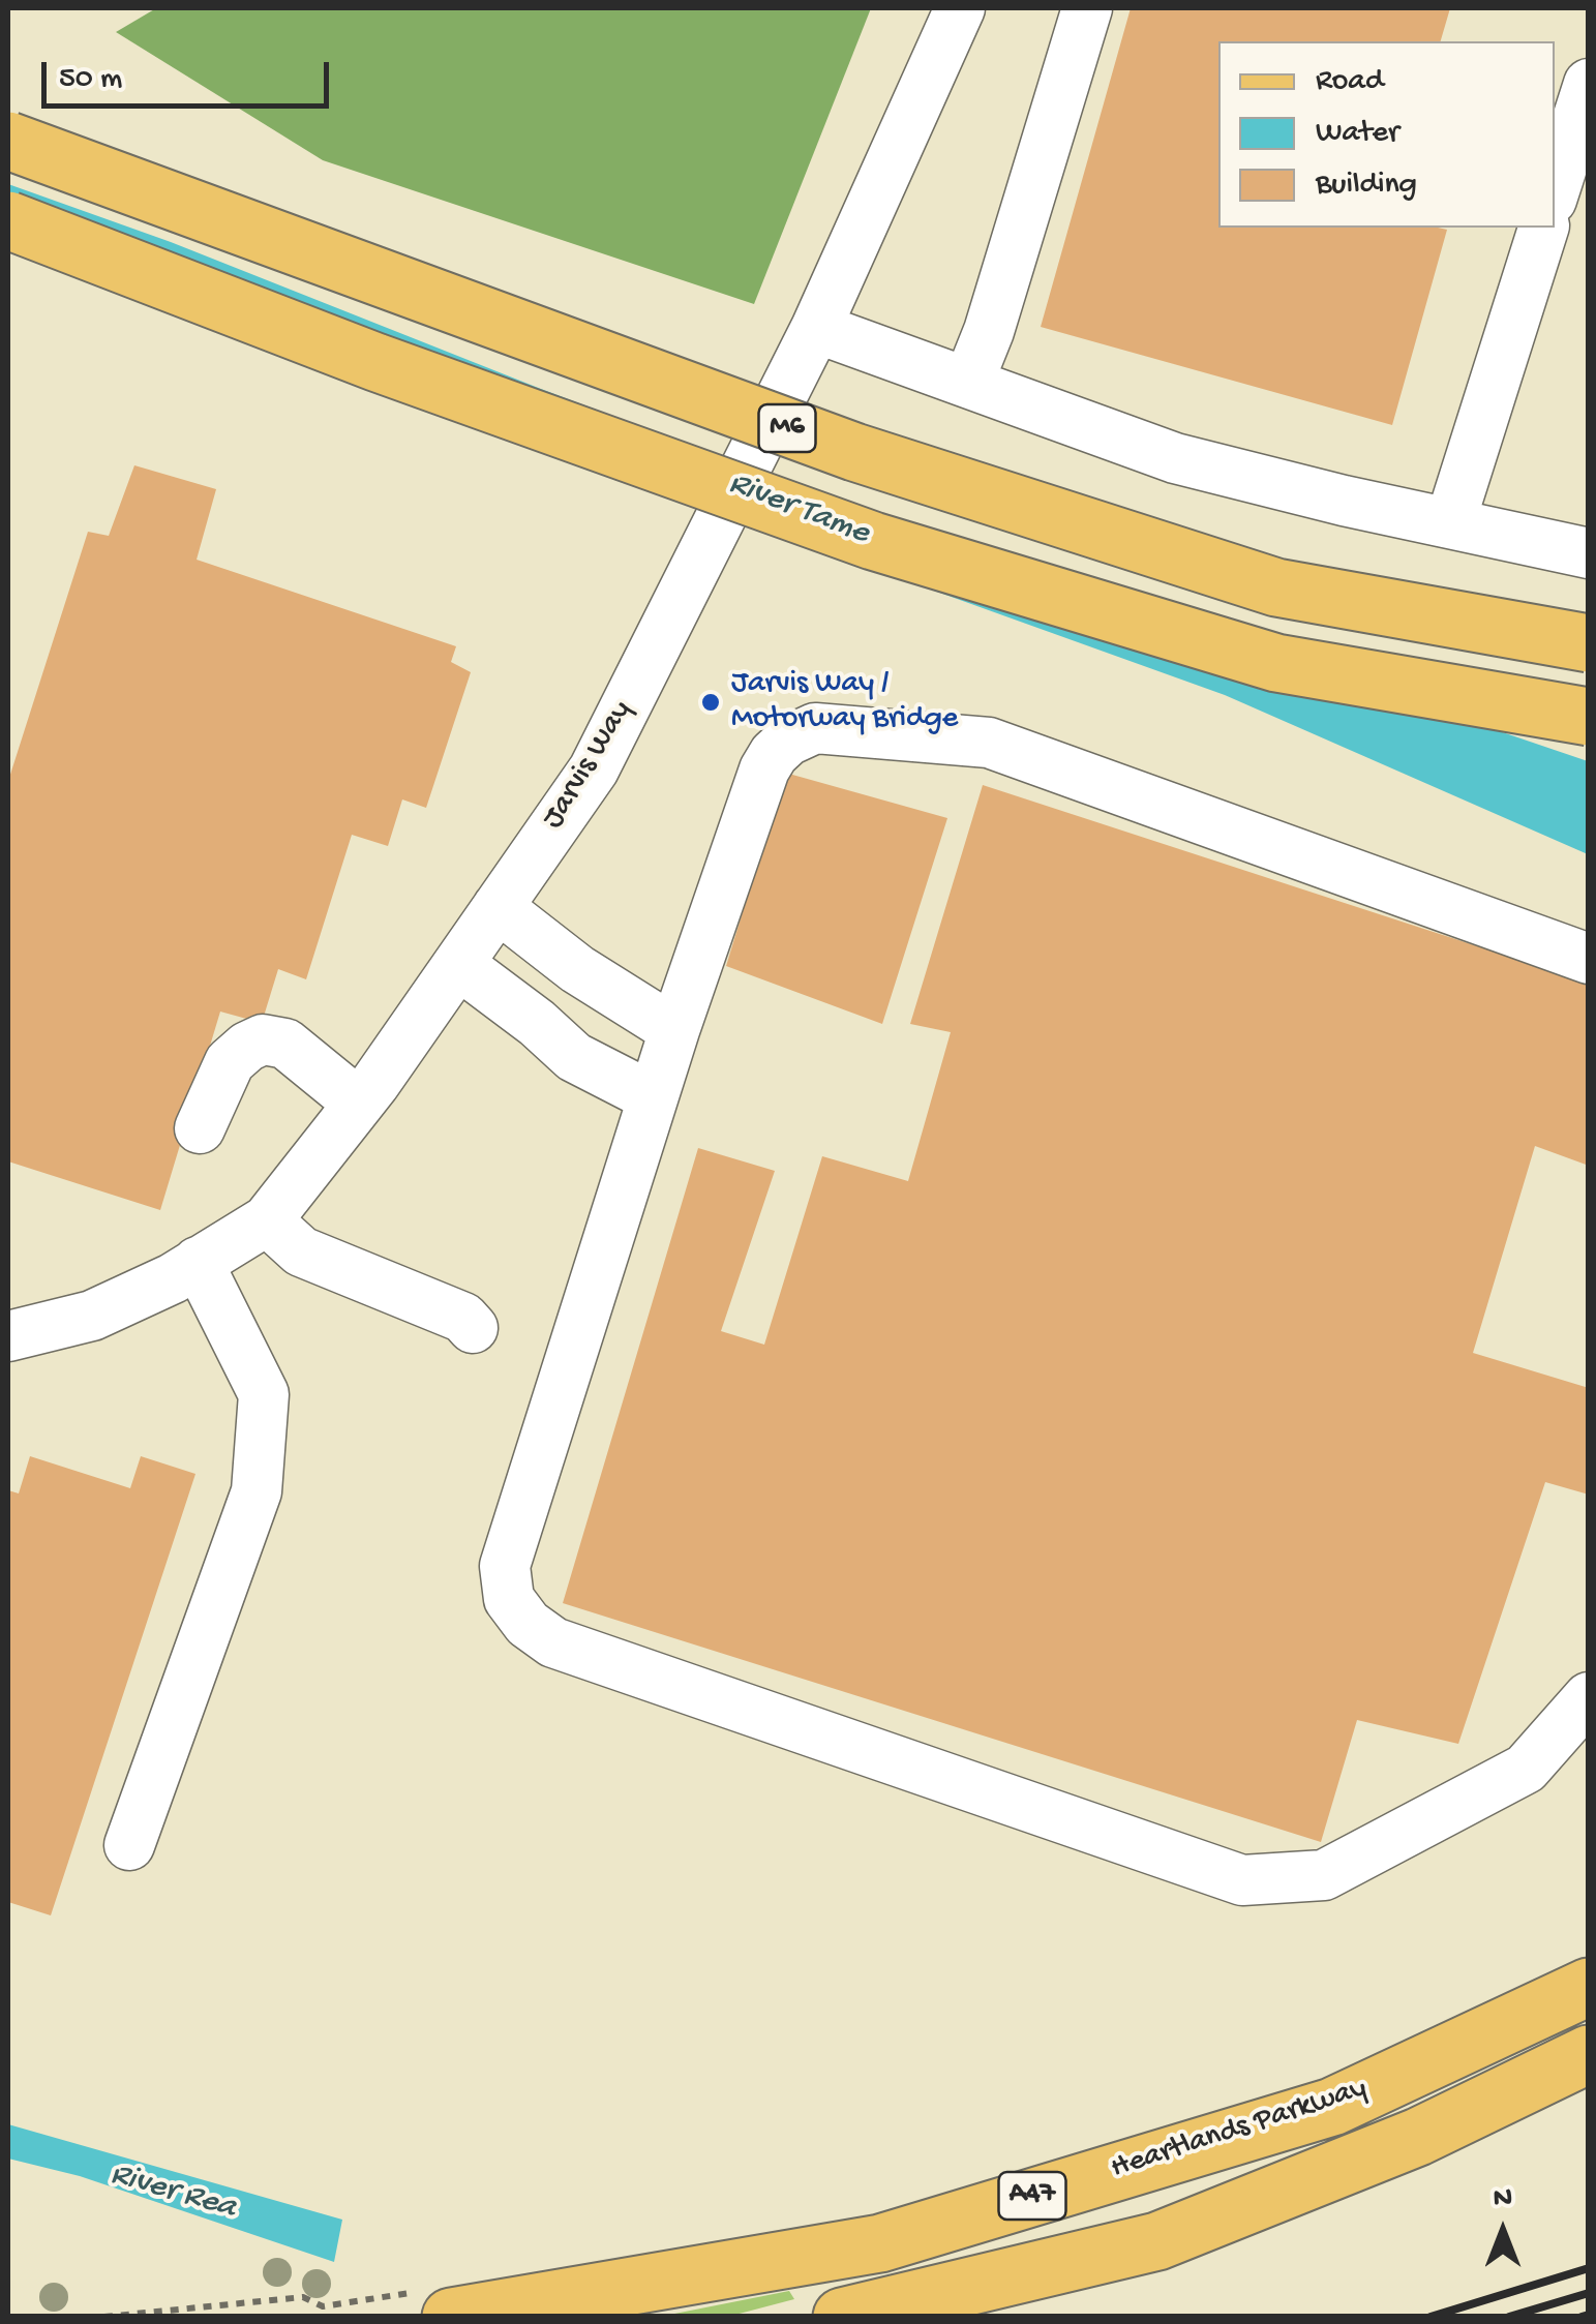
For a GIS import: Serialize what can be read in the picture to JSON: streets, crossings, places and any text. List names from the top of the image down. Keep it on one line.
{"streets":{"main road":["M6","Heartlands Parkway","A47"],"street":["Jarvis Way"]},"water":["River Tame","River Rea"],"places":["Jarvis Way / Motorway Bridge"],"legend":["Road","Water","Building"],"scale_bar":"50 m","north":"top"}
